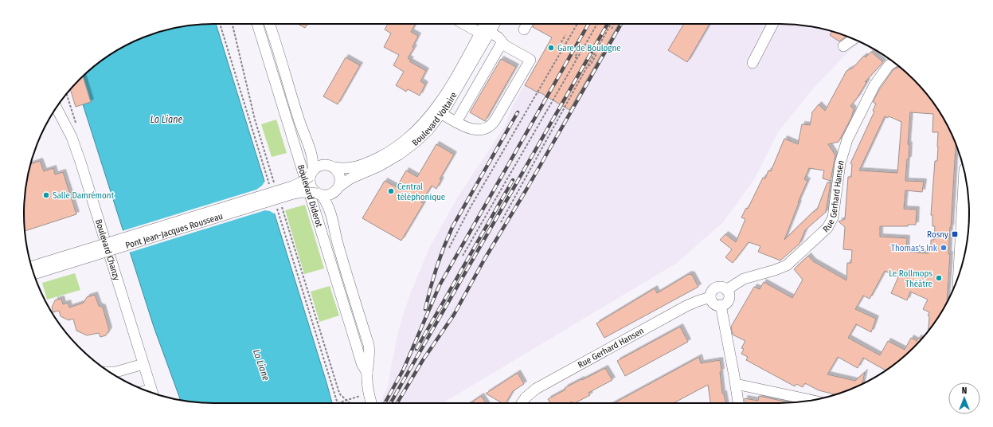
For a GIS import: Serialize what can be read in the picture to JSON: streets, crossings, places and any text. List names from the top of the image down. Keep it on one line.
{"streets":{"street":["Boulevard Voltaire","Rue Gerhard Hansen","Boulevard Diderot","Pont Jean-Jacques Rousseau","Boulevard Chanzy"]},"crossings":[["Boulevard Voltaire","Boulevard Diderot"],["Boulevard Voltaire","Pont Jean-Jacques Rousseau"],["Boulevard Diderot","Pont Jean-Jacques Rousseau"]],"water":["La Liane"],"places":{"other":["Gare de Boulogne","Central téléphonique","Salle Damrémont","Thomas's Ink","Le Rollmops Théâtre"],"transit":["Rosny"]},"north":"top"}
